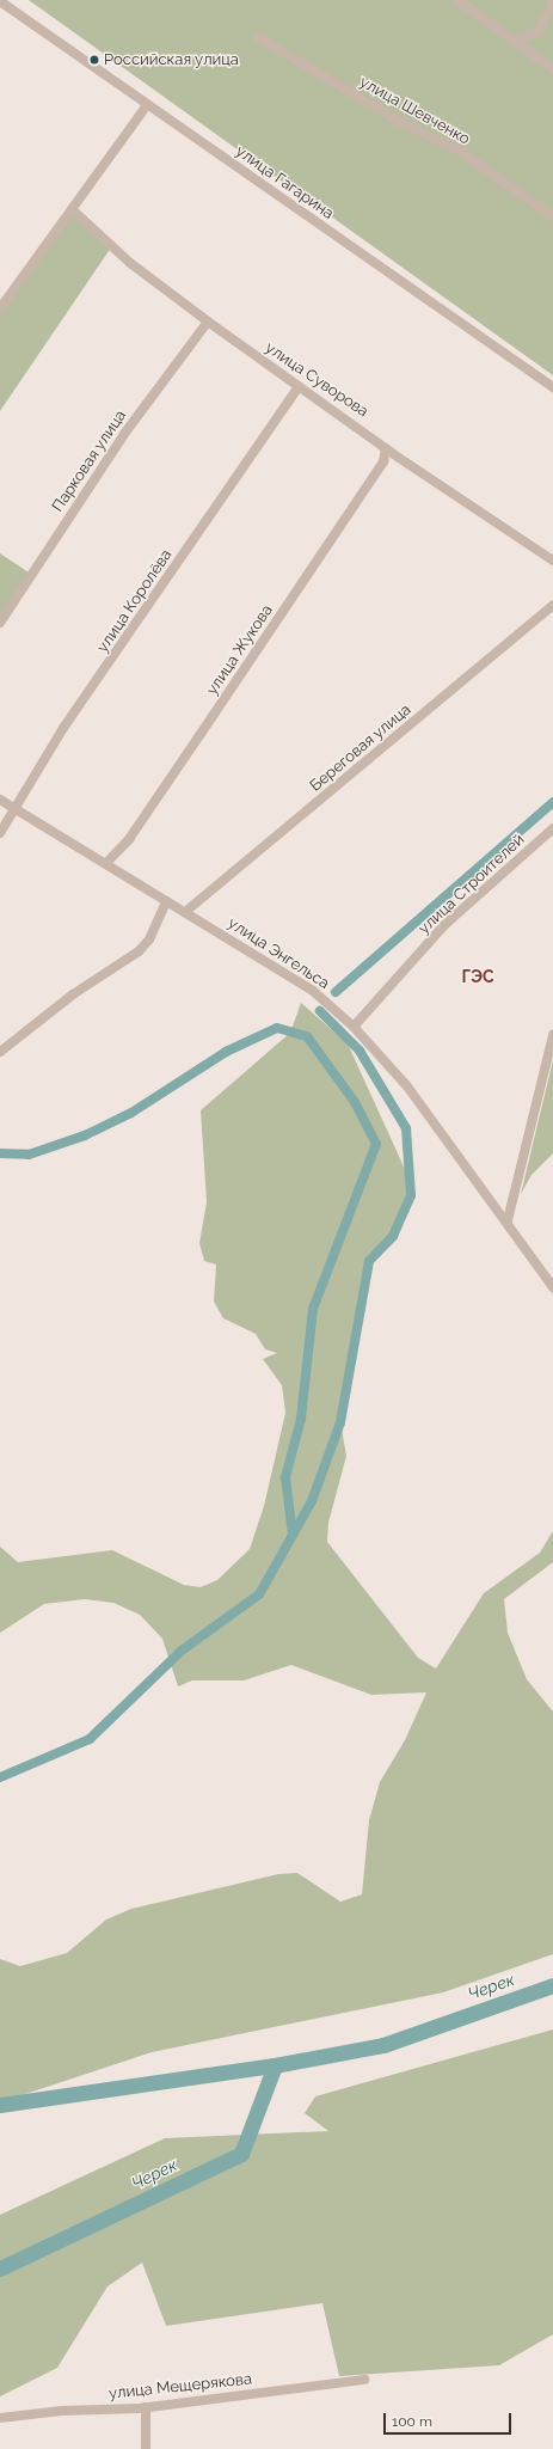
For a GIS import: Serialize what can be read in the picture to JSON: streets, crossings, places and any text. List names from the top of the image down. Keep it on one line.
{"streets":{"street":["улица Шевченко","улица Гагарина","улица Суворова","Парковая улица","улица Королёва","улица Жукова","Береговая улица","улица Строителей","улица Энгельса","улица Мещерякова"]},"crossings":[["улица Суворова","Парковая улица"],["улица Суворова","улица Королёва"],["улица Суворова","улица Жукова"],["улица Королёва","улица Энгельса"],["улица Жукова","улица Энгельса"],["Береговая улица","улица Энгельса"],["улица Строителей","улица Энгельса"]],"districts":["ГЭС"],"water":["Черек"],"places":["Российская улица"],"scale_bar":"100 m"}
